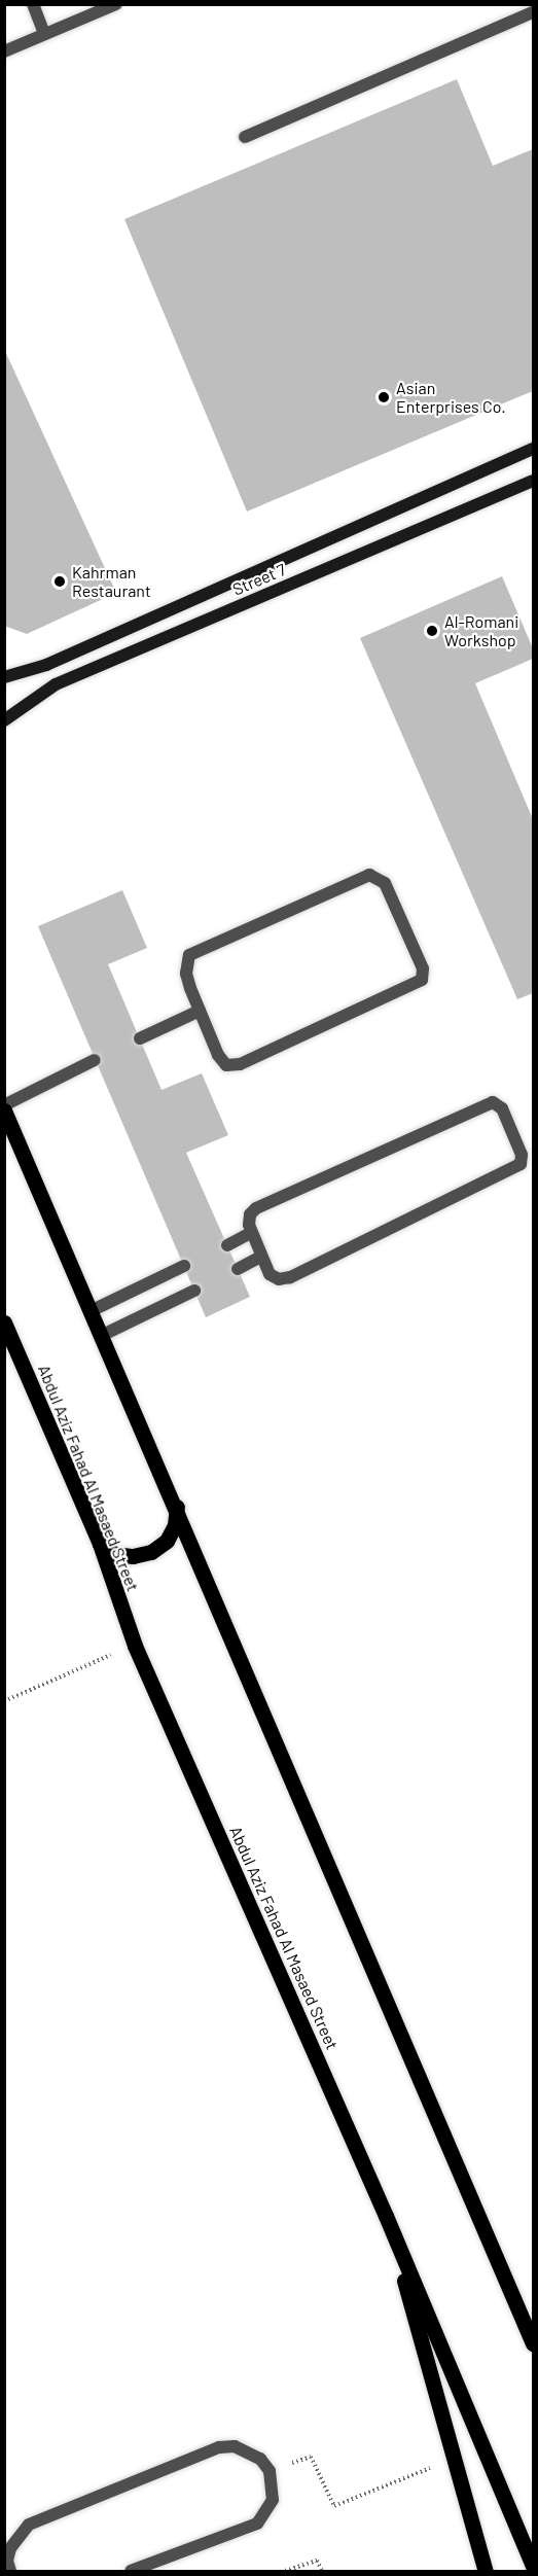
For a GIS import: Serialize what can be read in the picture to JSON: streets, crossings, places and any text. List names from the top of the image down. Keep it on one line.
{"streets":{"main road":["Abdul Aziz Fahad Al Masaed Street"],"street":["Street 7"]},"places":["Asian Enterprises Co.","Kahrman Restaurant","Al-Romani Workshop"]}
